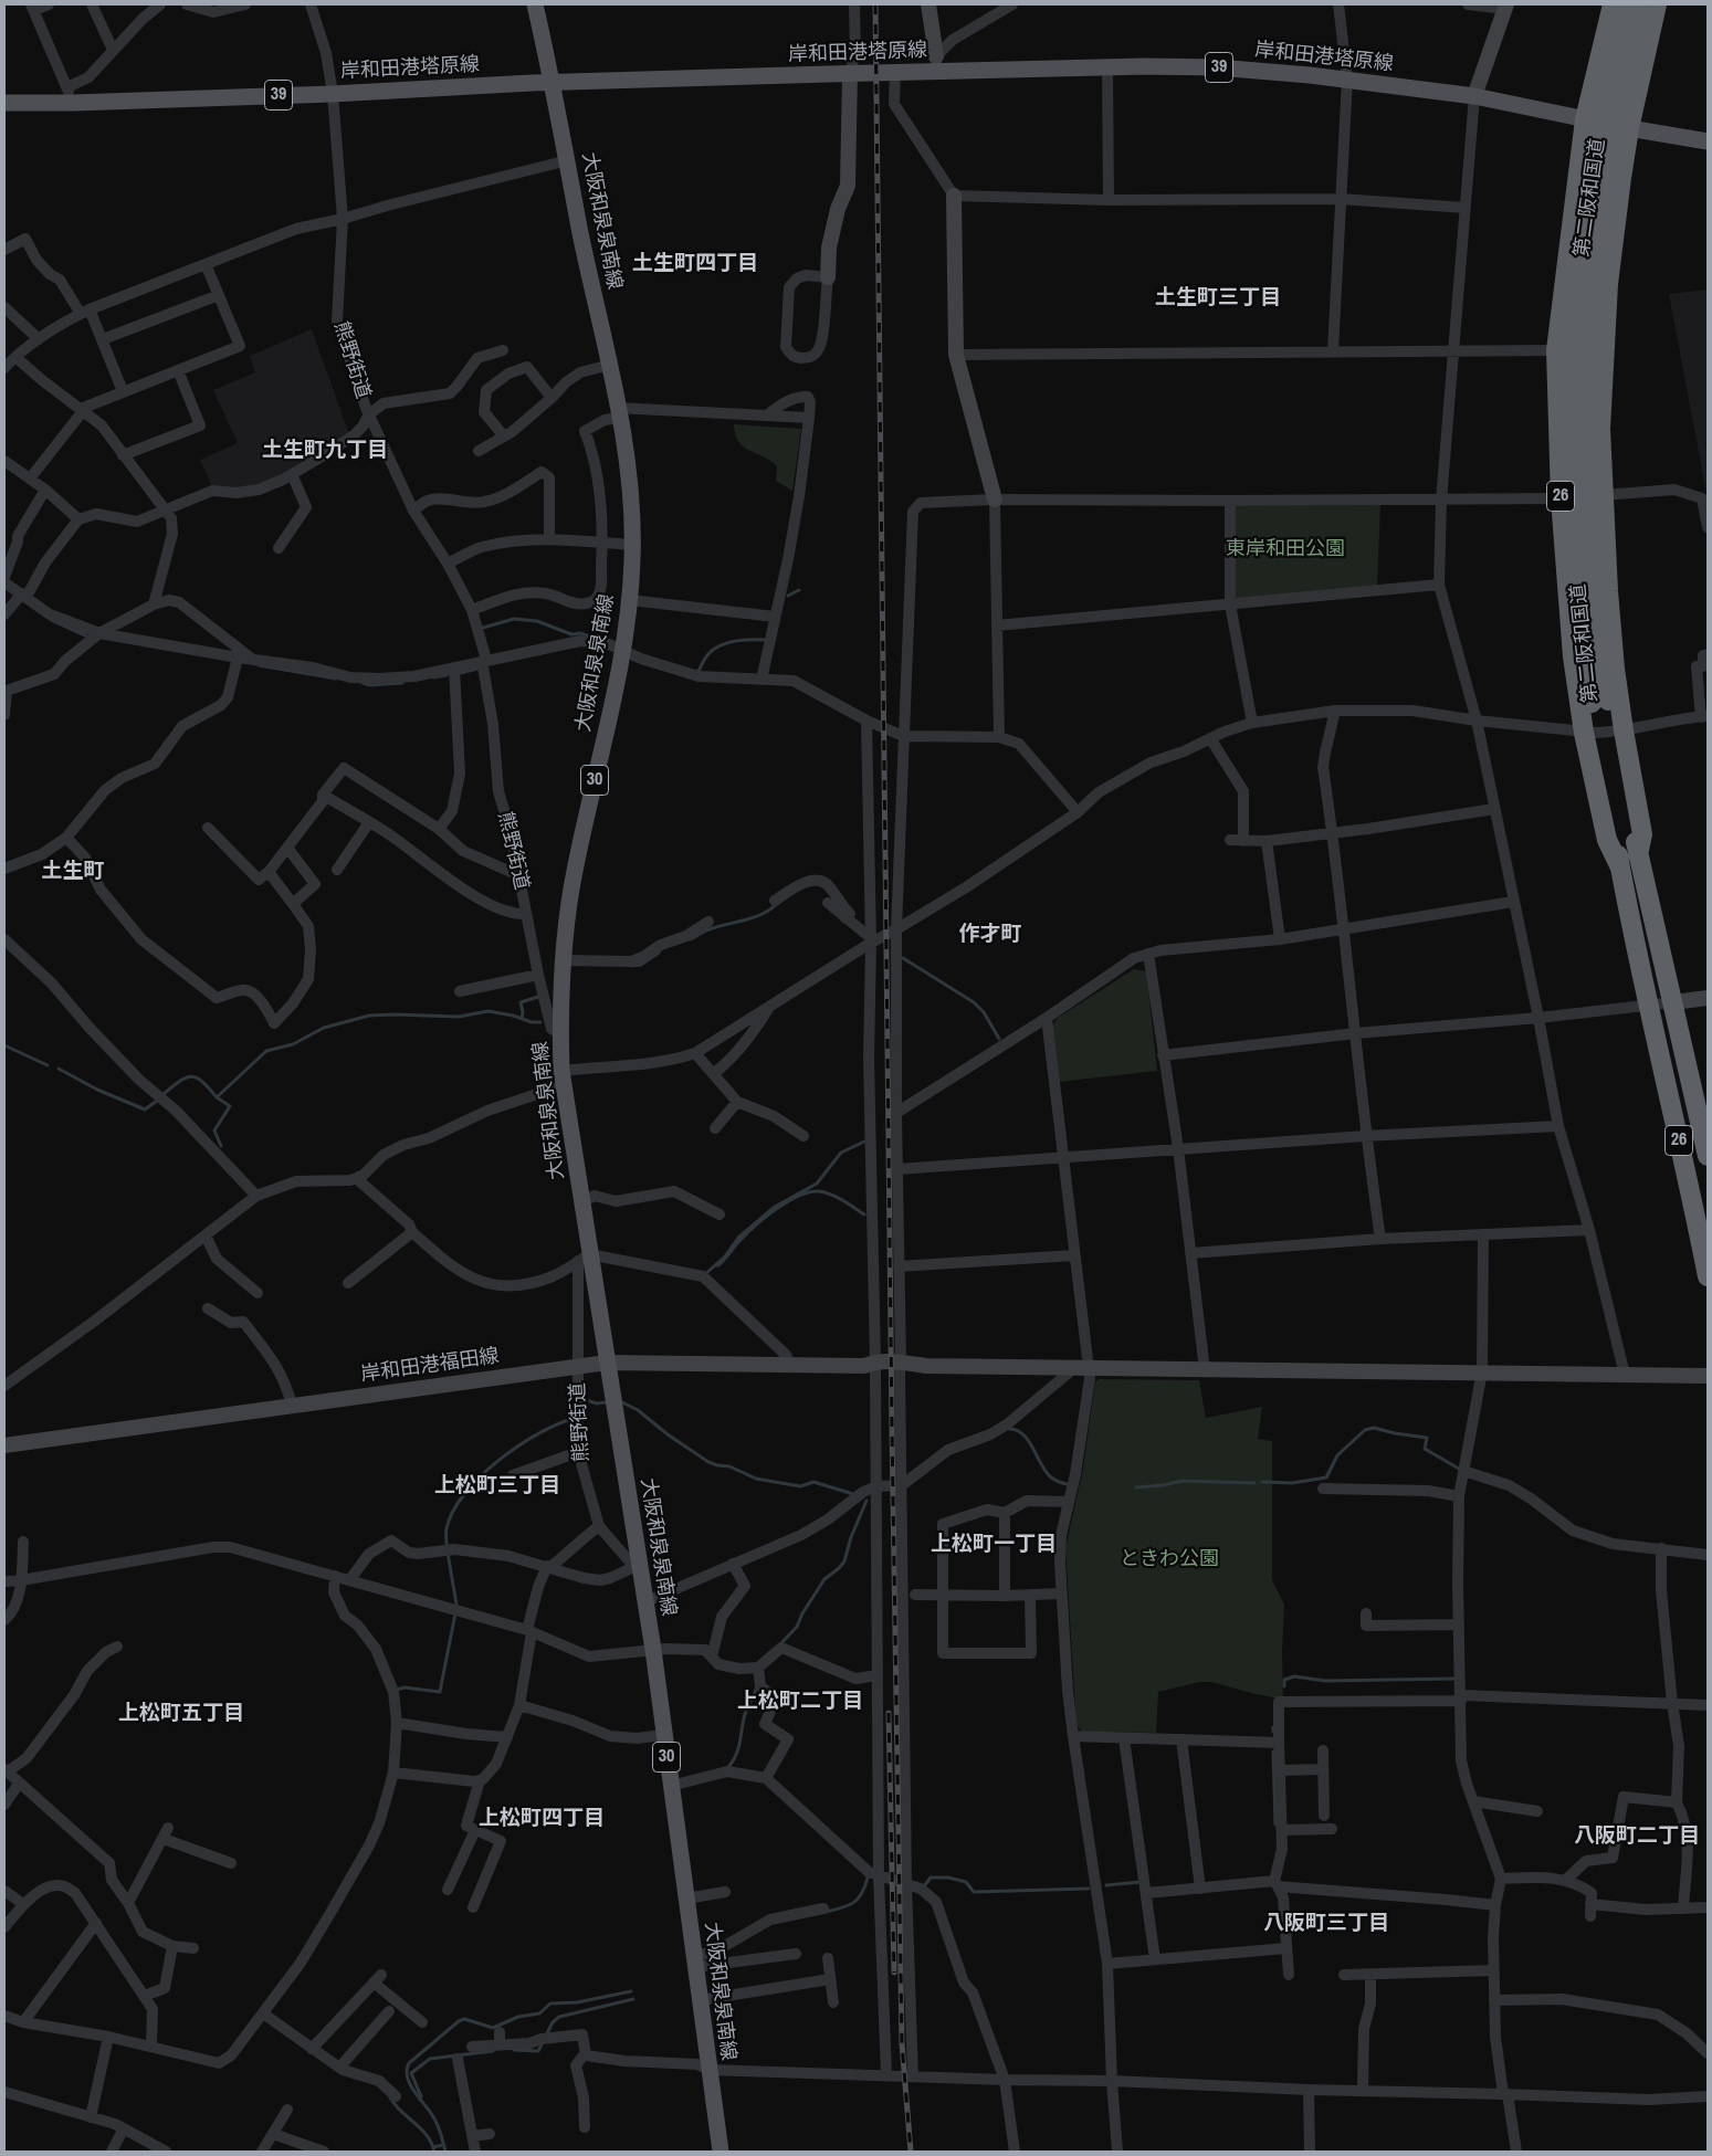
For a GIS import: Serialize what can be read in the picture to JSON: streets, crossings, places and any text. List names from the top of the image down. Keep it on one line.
{"streets":{"highway":["第二阪和国道","26"],"main road":["岸和田港塔原線","39","大阪和泉泉南線","30"],"street":["熊野街道","岸和田港福田線"]},"crossings":[["岸和田港塔原線","大阪和泉泉南線"],["岸和田港塔原線","熊野街道"],["岸和田港塔原線","26"],["第二阪和国道","26"],["大阪和泉泉南線","熊野街道"],["大阪和泉泉南線","岸和田港福田線"],["熊野街道","岸和田港福田線"]],"districts":["土生町四丁目","土生町三丁目","土生町九丁目","土生町","作才町","上松町三丁目","上松町一丁目","上松町二丁目","上松町五丁目","上松町四丁目","八阪町二丁目","八阪町三丁目"],"parks":["東岸和田公園","ときわ公園"]}
